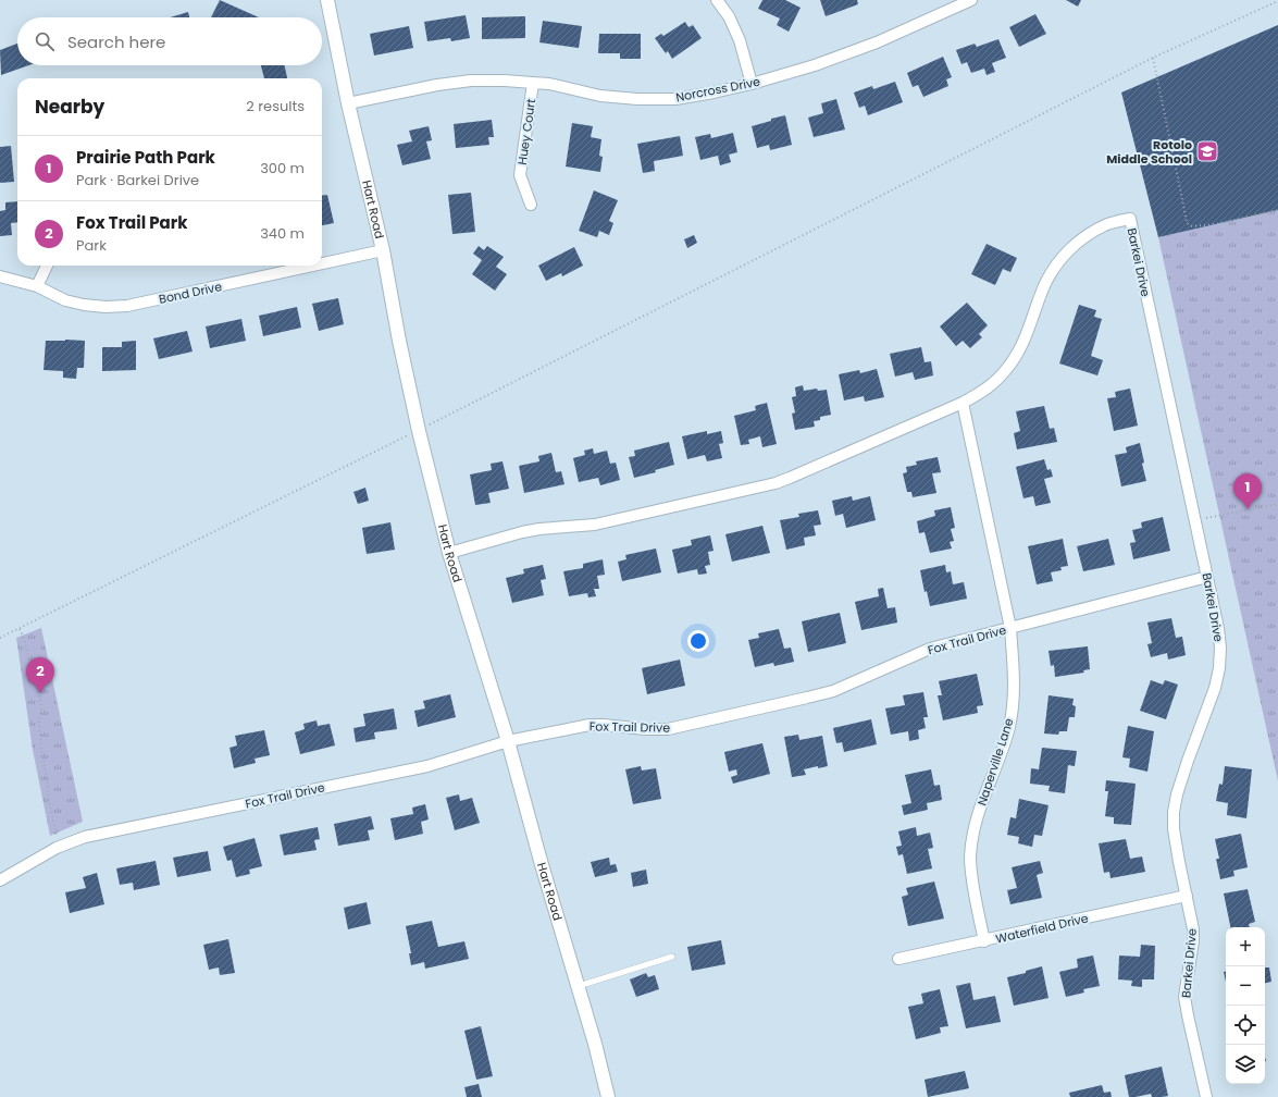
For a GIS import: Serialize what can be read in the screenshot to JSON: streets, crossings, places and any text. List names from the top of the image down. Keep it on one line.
{"streets":{"street":["Norcross Drive","Huey Court","Hart Road","Barkei Drive","Bond Drive","Fox Trail Drive","Naperville Lane","Waterfield Drive"]},"crossings":[["Norcross Drive","Huey Court"],["Norcross Drive","Hart Road"],["Hart Road","Bond Drive"],["Hart Road","Fox Trail Drive"],["Barkei Drive","Fox Trail Drive"],["Barkei Drive","Naperville Lane"],["Barkei Drive","Waterfield Drive"],["Fox Trail Drive","Naperville Lane"],["Naperville Lane","Waterfield Drive"]],"places":{"school or university":["Rotolo Middle School"]},"page":{"search":"Search here","heading":["Nearby","2 results"],"list":[{"mark":"1","name":"Prairie Path Park","note":"Park · Barkei Drive","value":"300 m"},{"mark":"2","name":"Fox Trail Park","note":"Park","value":"340 m"}],"pins":["1","2"],"map_buttons":["+","−"]}}
